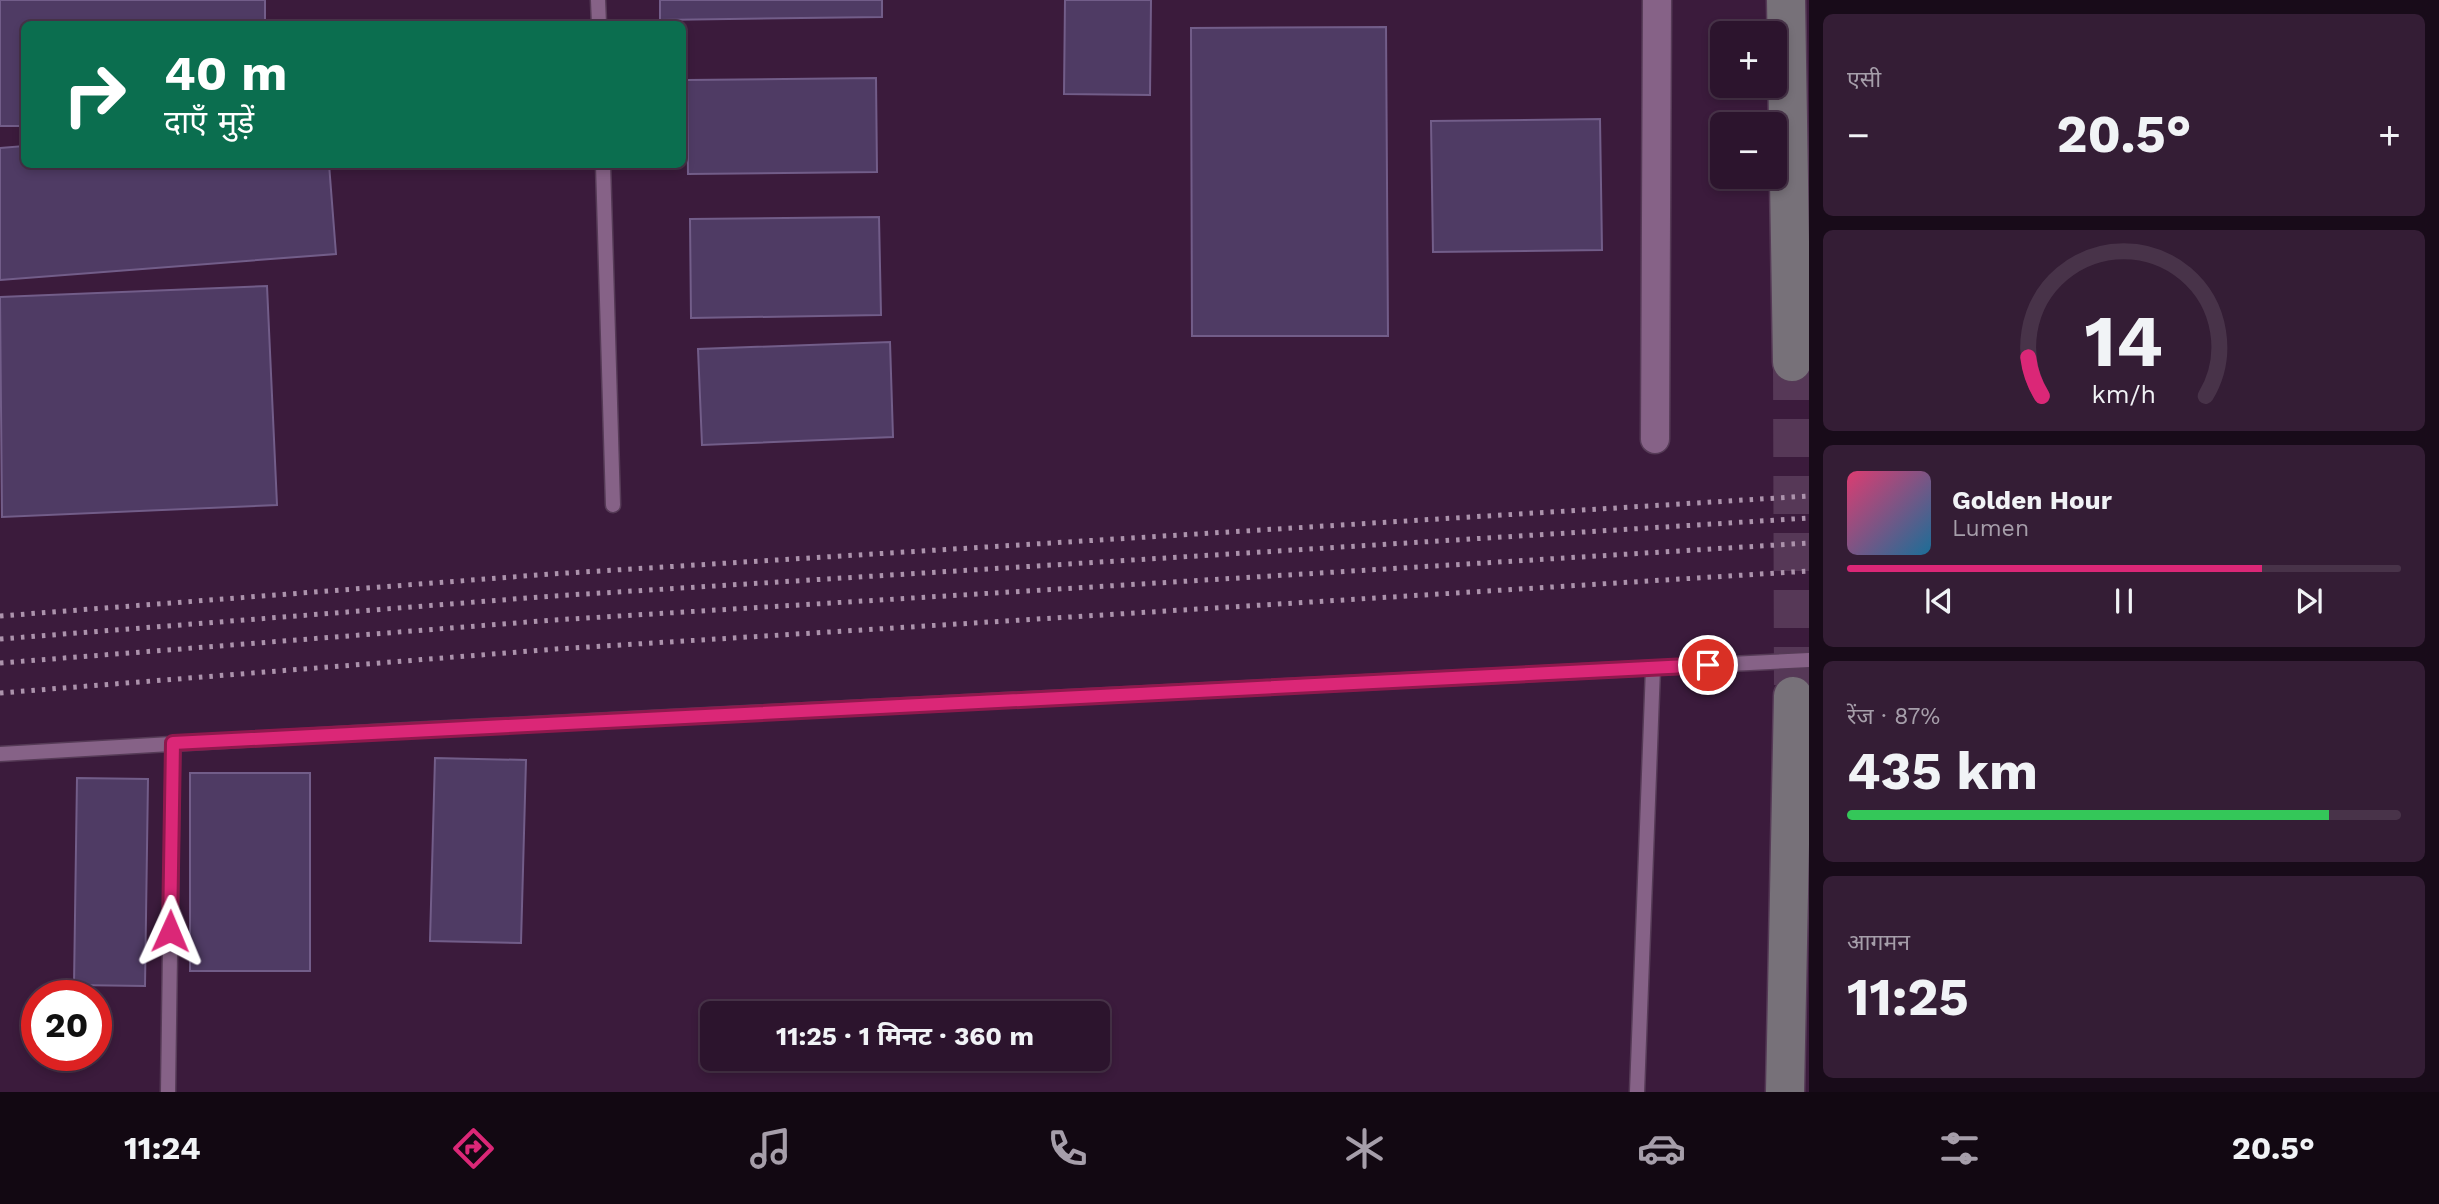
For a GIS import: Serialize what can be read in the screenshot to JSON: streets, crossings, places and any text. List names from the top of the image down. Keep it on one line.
{"page":{"tile":["एसी",["रेंज · 87%","435 km"],["आगमन","11:25"]],"map_buttons":["+","−"],"turn":["40 m","दाएँ मुड़ें"],"heat":["−","20.5°","+"],"song":["Golden Hour","Lumen"],"limit":"20","trip":"11:25 · 1 मिनट · 360 m","tabs":["11:24","20.5°"],"gauge":["14","km/h"]}}
